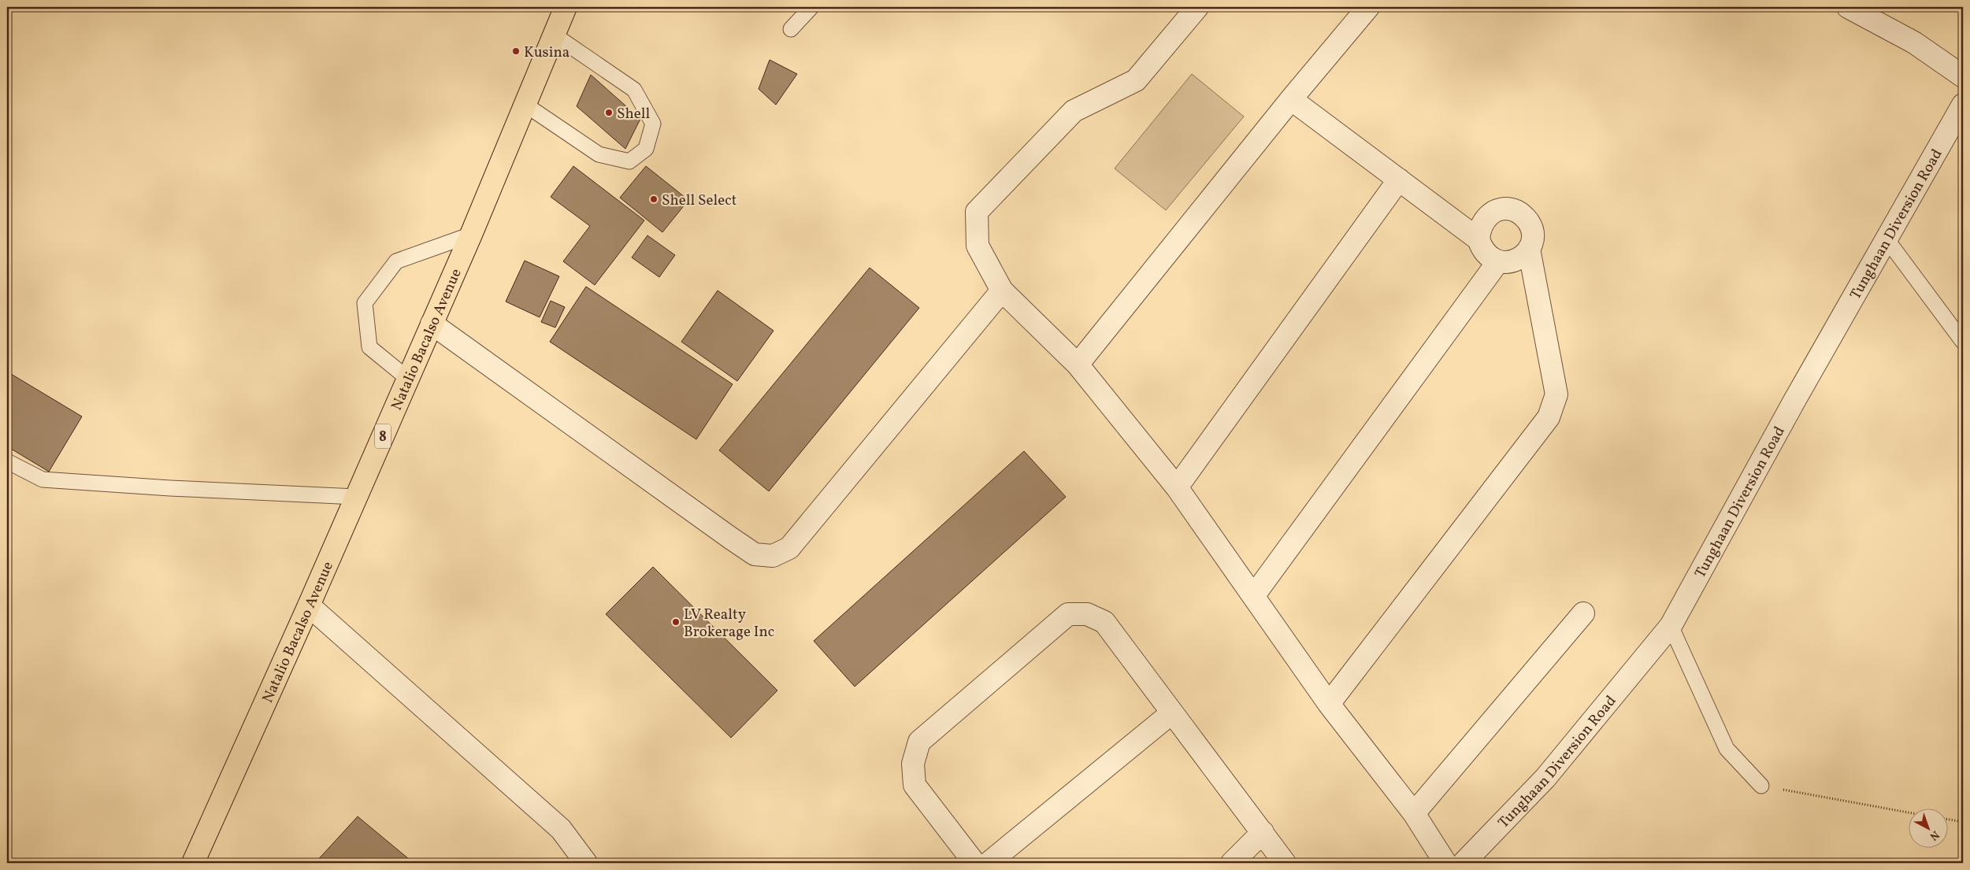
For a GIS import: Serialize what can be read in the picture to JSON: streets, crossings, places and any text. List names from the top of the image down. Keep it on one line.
{"streets":{"highway":["Natalio Bacalso Avenue","8"],"street":["Tunghaan Diversion Road"]},"places":["Kusina","Shell","Shell Select","LV Realty Brokerage Inc"],"north":"bottom right"}
